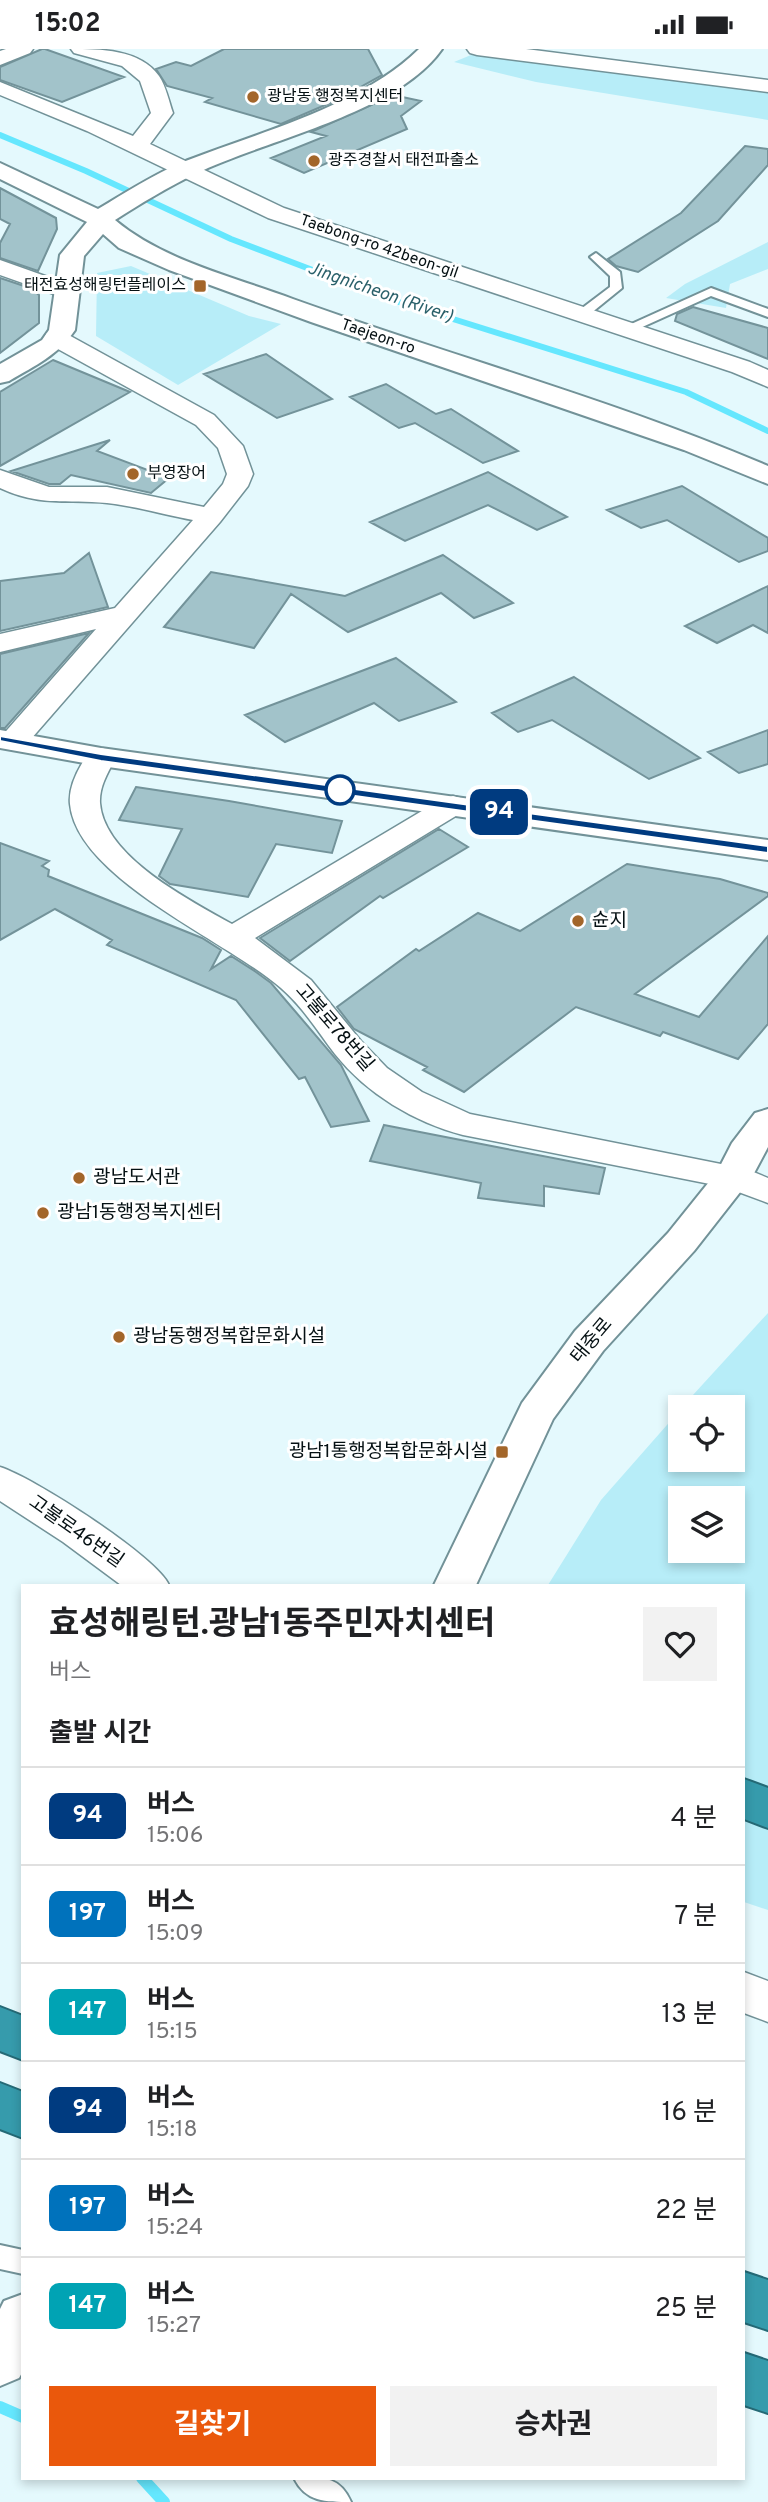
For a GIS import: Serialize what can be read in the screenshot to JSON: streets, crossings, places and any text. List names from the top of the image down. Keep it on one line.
{"streets":{"street":["Taebong-ro 42beon-gil","Taejeon-ro","고불로78번길","태중로","고불로46번길"]},"crossings":[["고불로78번길","태중로"]],"water":["Jingnicheon (River)"],"places":{"other":["광남동 행정복지센터","광주경찰서 태전파출소","부영장어","슌지","광남도서관","광남1동행정복지센터","광남동행정복합문화시설"],"transit":["태전효성해링턴플레이스","광남1통행정복합문화시설"]},"lines":["bus line 94"],"page":{"status":"15:02","on_map":"94","heading":[["효성해링턴.광남1동주민자치센터","버스"],"출발 시간"],"list":[{"mark":"94","name":"버스","note":"15:06","value":"4 분"},{"mark":"197","name":"버스","note":"15:09","value":"7 분"},{"mark":"147","name":"버스","note":"15:15","value":"13 분"},{"mark":"94","name":"버스","note":"15:18","value":"16 분"},{"mark":"197","name":"버스","note":"15:24","value":"22 분"},{"mark":"147","name":"버스","note":"15:27","value":"25 분"}],"buttons":["길찾기","승차권"]}}
